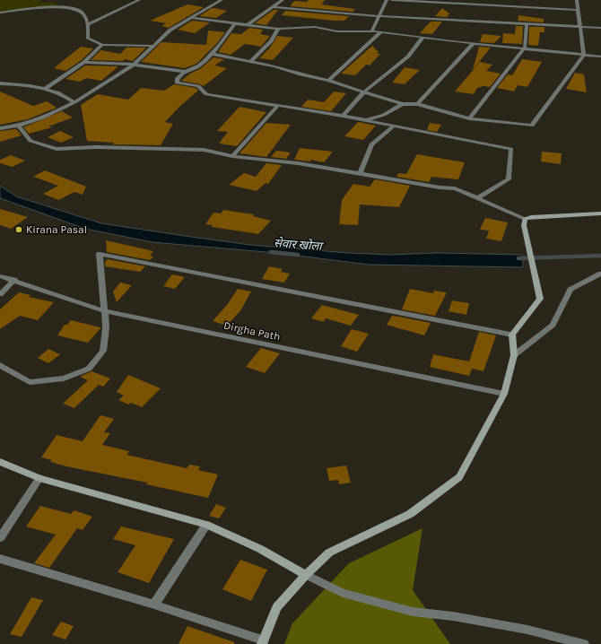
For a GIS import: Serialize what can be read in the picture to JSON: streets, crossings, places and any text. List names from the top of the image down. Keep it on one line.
{"streets":{"street":["Dirgha Path"]},"water":["सेवार खोला"],"places":["Kirana Pasal"]}
